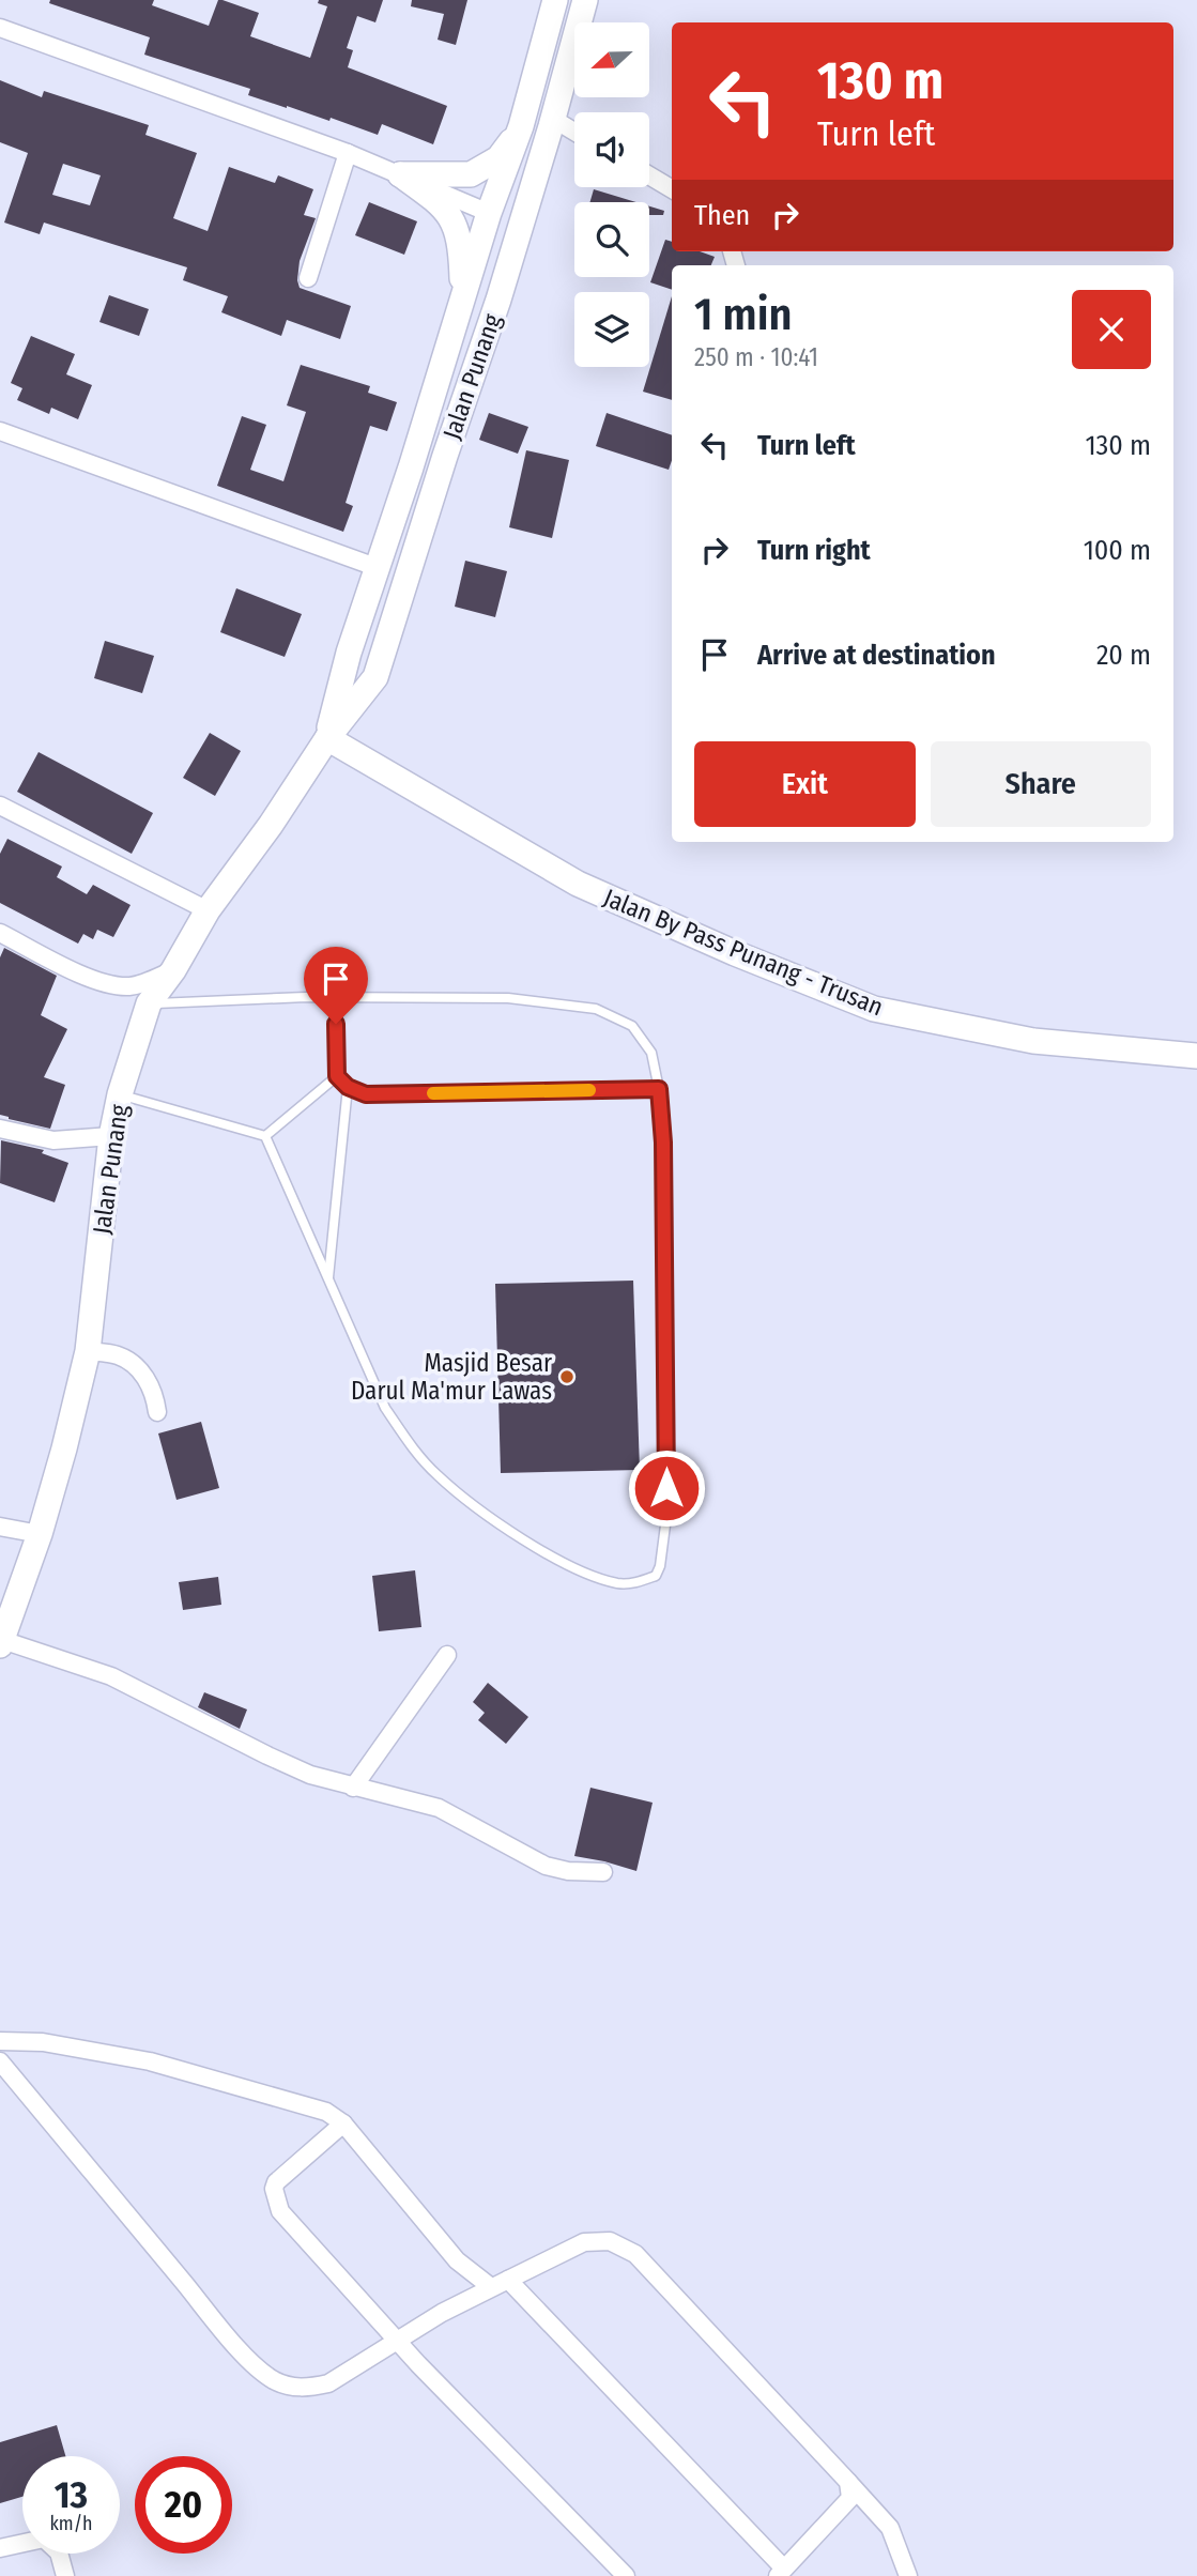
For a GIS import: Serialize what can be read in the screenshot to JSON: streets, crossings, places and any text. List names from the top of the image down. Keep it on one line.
{"streets":{"street":["Jalan Punang","Jalan By Pass Punang - Trusan"]},"crossings":[["Jalan Punang","Jalan By Pass Punang - Trusan"]],"places":["Masjid Besar Darul Ma'mur Lawas"],"north":"left","page":{"turn":["130 m","Turn left"],"then":"Then","heading":["1 min","250 m · 10:41"],"list":[{"name":"Turn left","value":"130 m"},{"name":"Turn right","value":"100 m"},{"name":"Arrive at destination","value":"20 m"}],"buttons":["Exit","Share"],"speed":"13 km/h","limit":"20"}}
